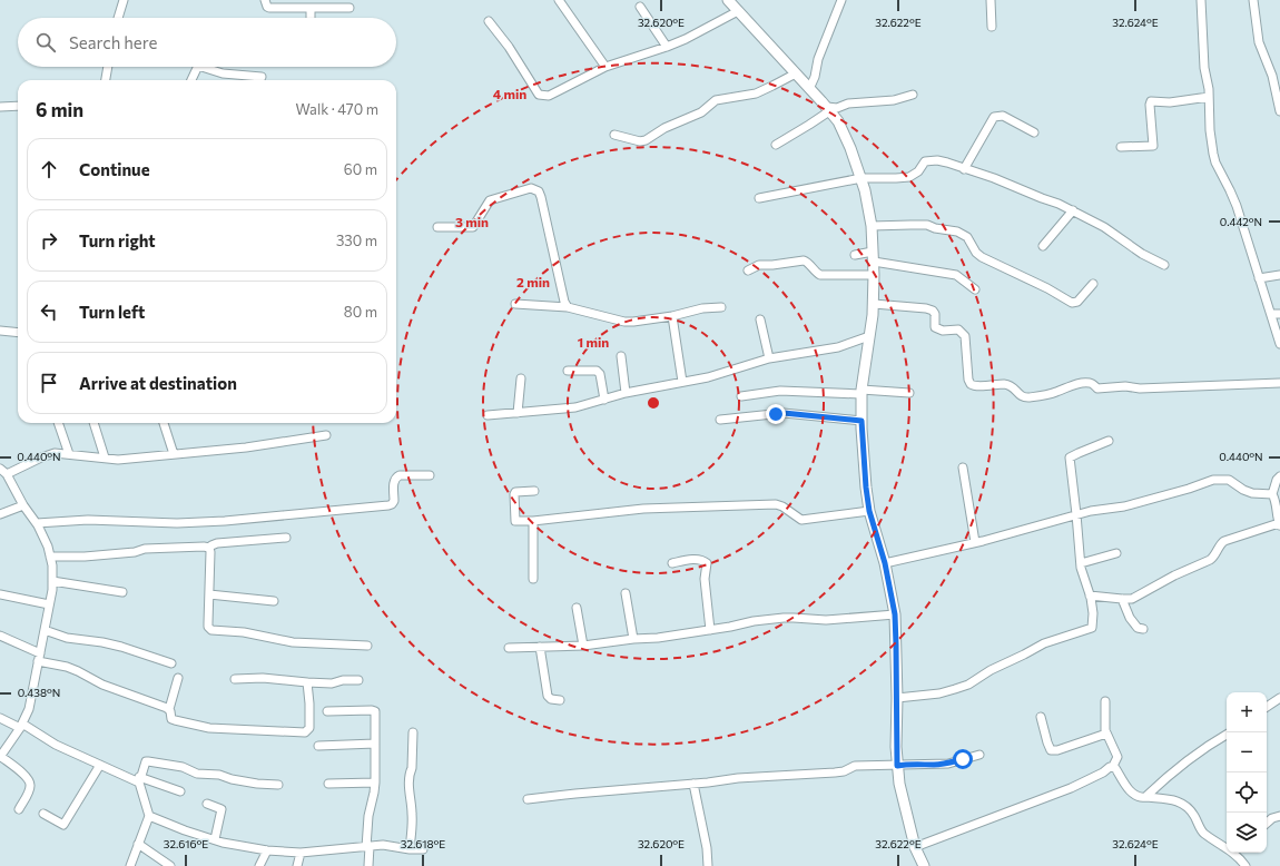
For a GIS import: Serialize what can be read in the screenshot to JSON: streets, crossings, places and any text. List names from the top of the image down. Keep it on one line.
{"page":{"search":"Search here","heading":["6 min","Walk · 470 m"],"list":[["Continue","60 m"],["Turn right","330 m"],["Turn left","80 m"],"Arrive at destination"],"map_buttons":["+","−"]},"coordinates":["32.620°E","32.622°E","32.624°E","0.442°N","0.440°N","0.438°N","32.616°E","32.618°E"],"rings":["4 min","3 min","2 min","1 min"]}
